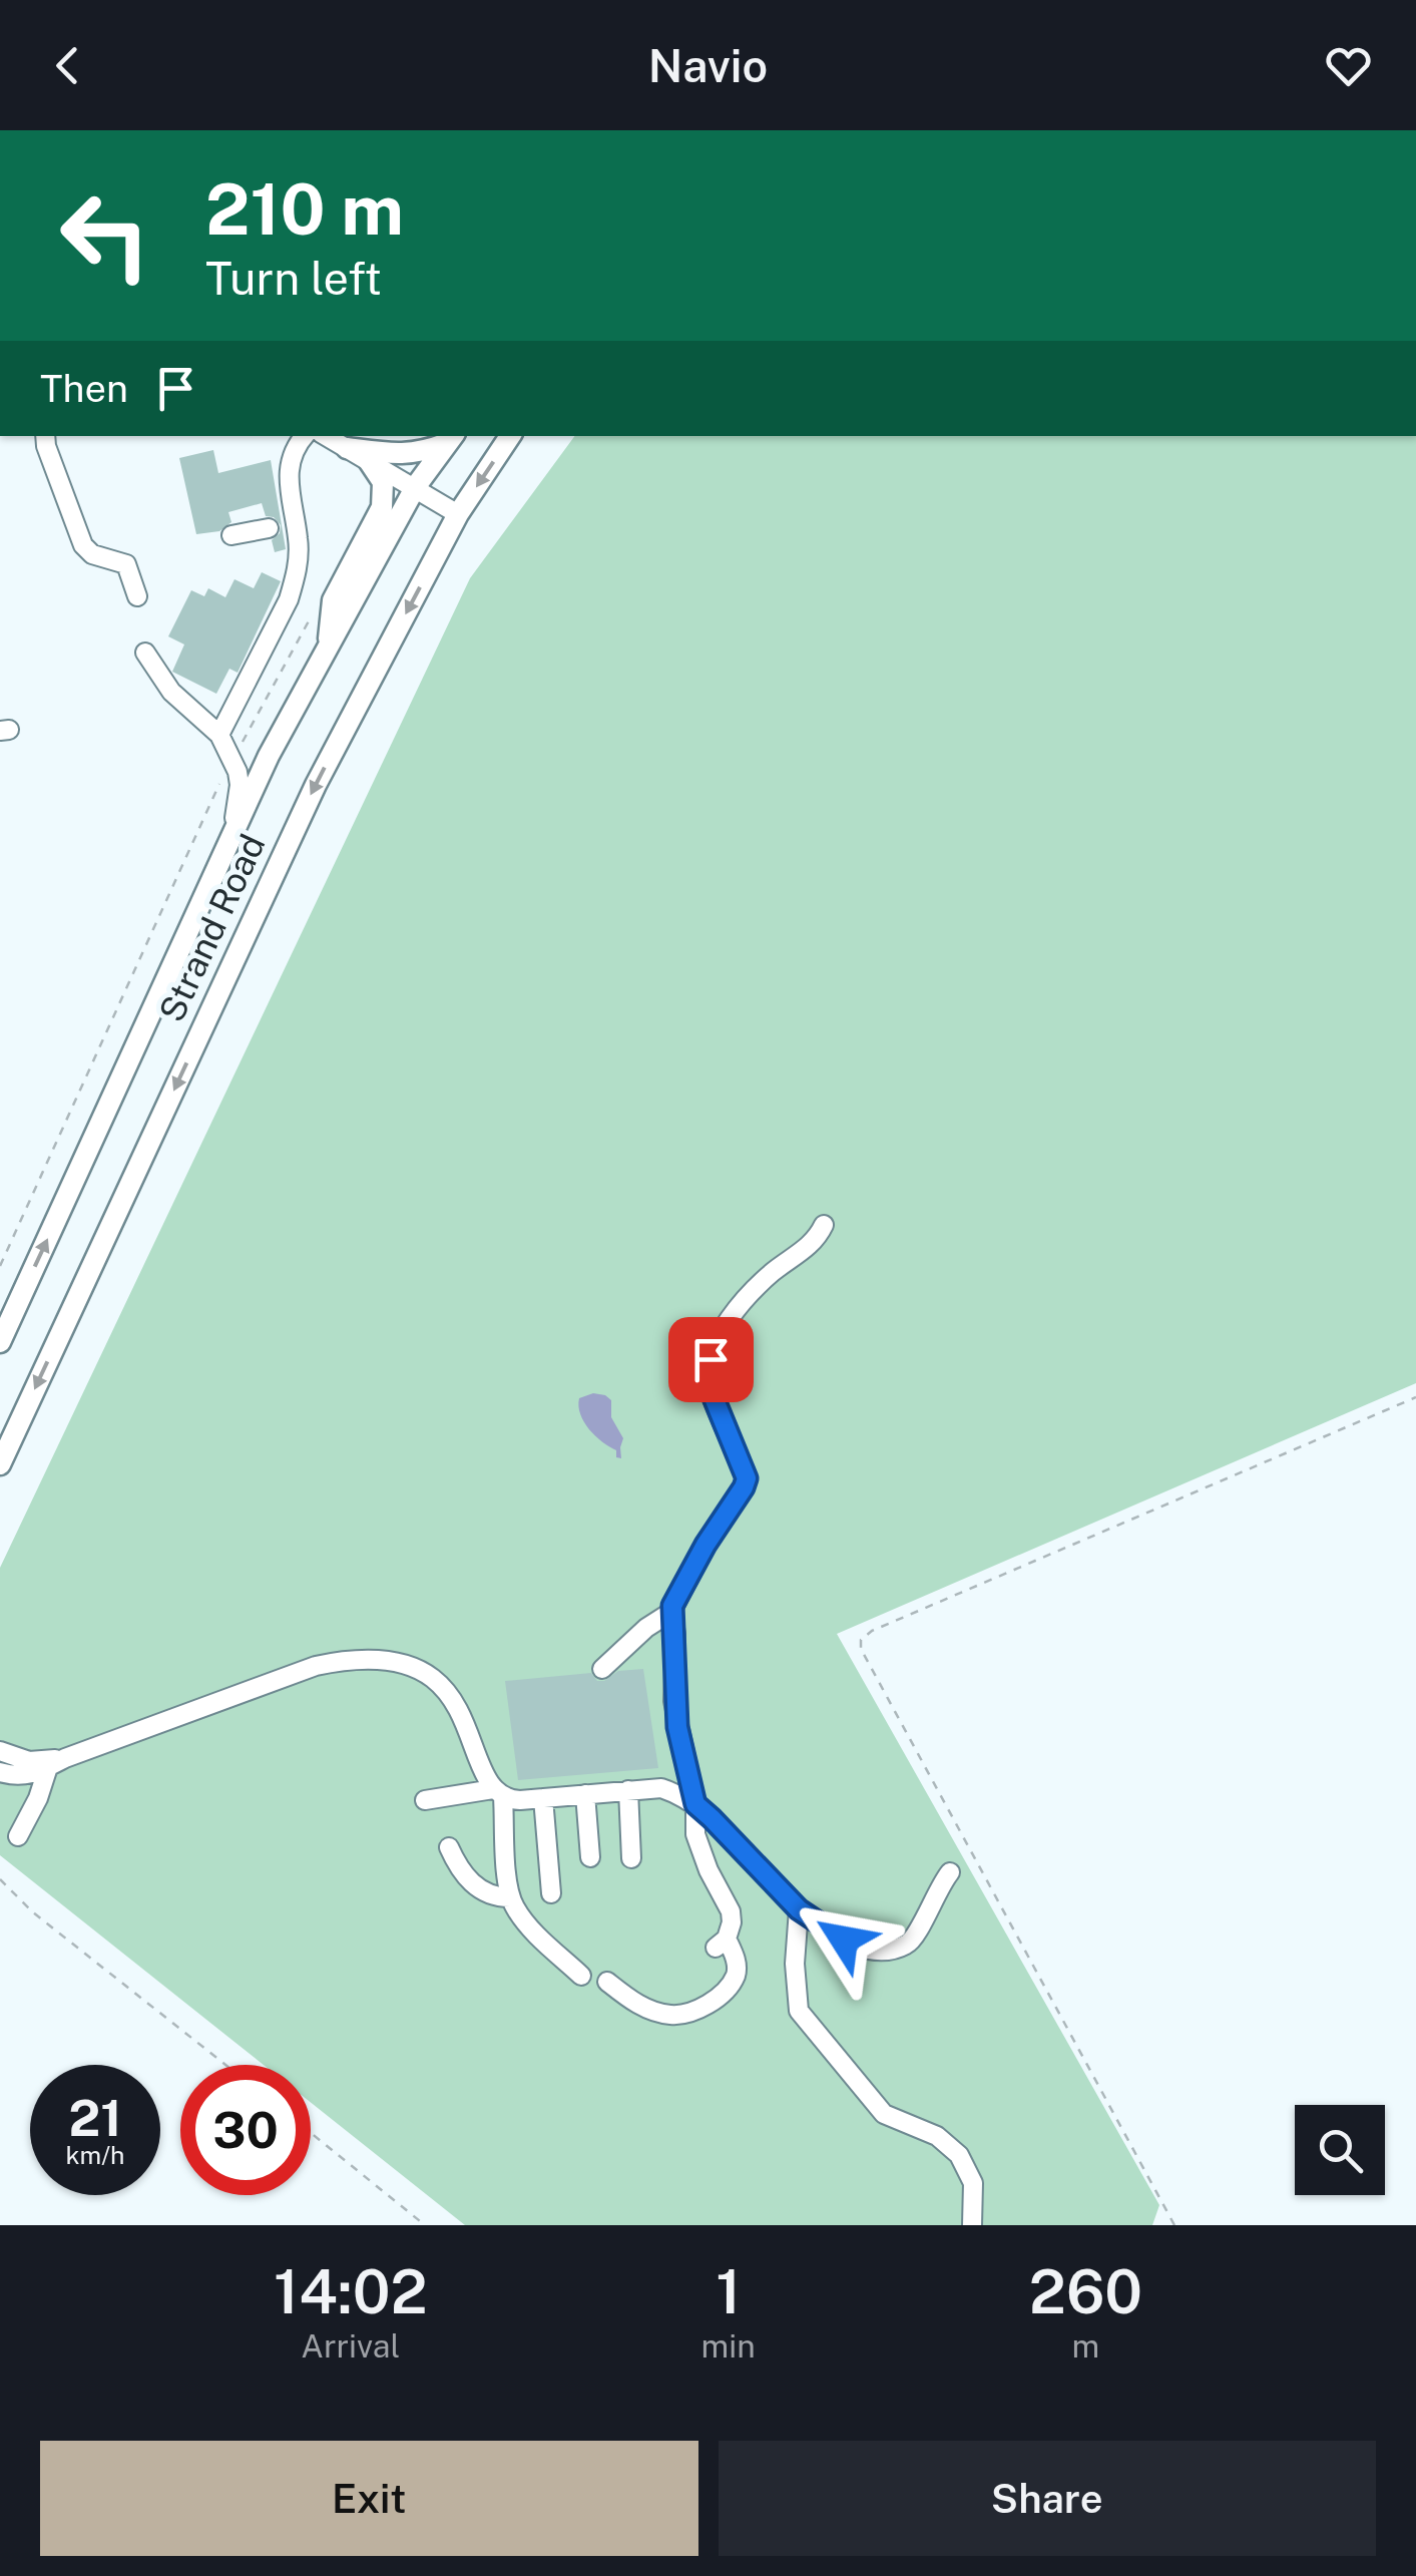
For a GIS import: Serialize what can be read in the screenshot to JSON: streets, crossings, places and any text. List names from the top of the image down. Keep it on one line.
{"streets":{"main road":["Strand Road"]},"page":{"header":"Navio","turn":["210 m","Turn left"],"then":"Then","speed":"21 km/h","limit":"30","eta":["14:02","Arrival","1","min","260","m"],"buttons":["Exit","Share"]}}
